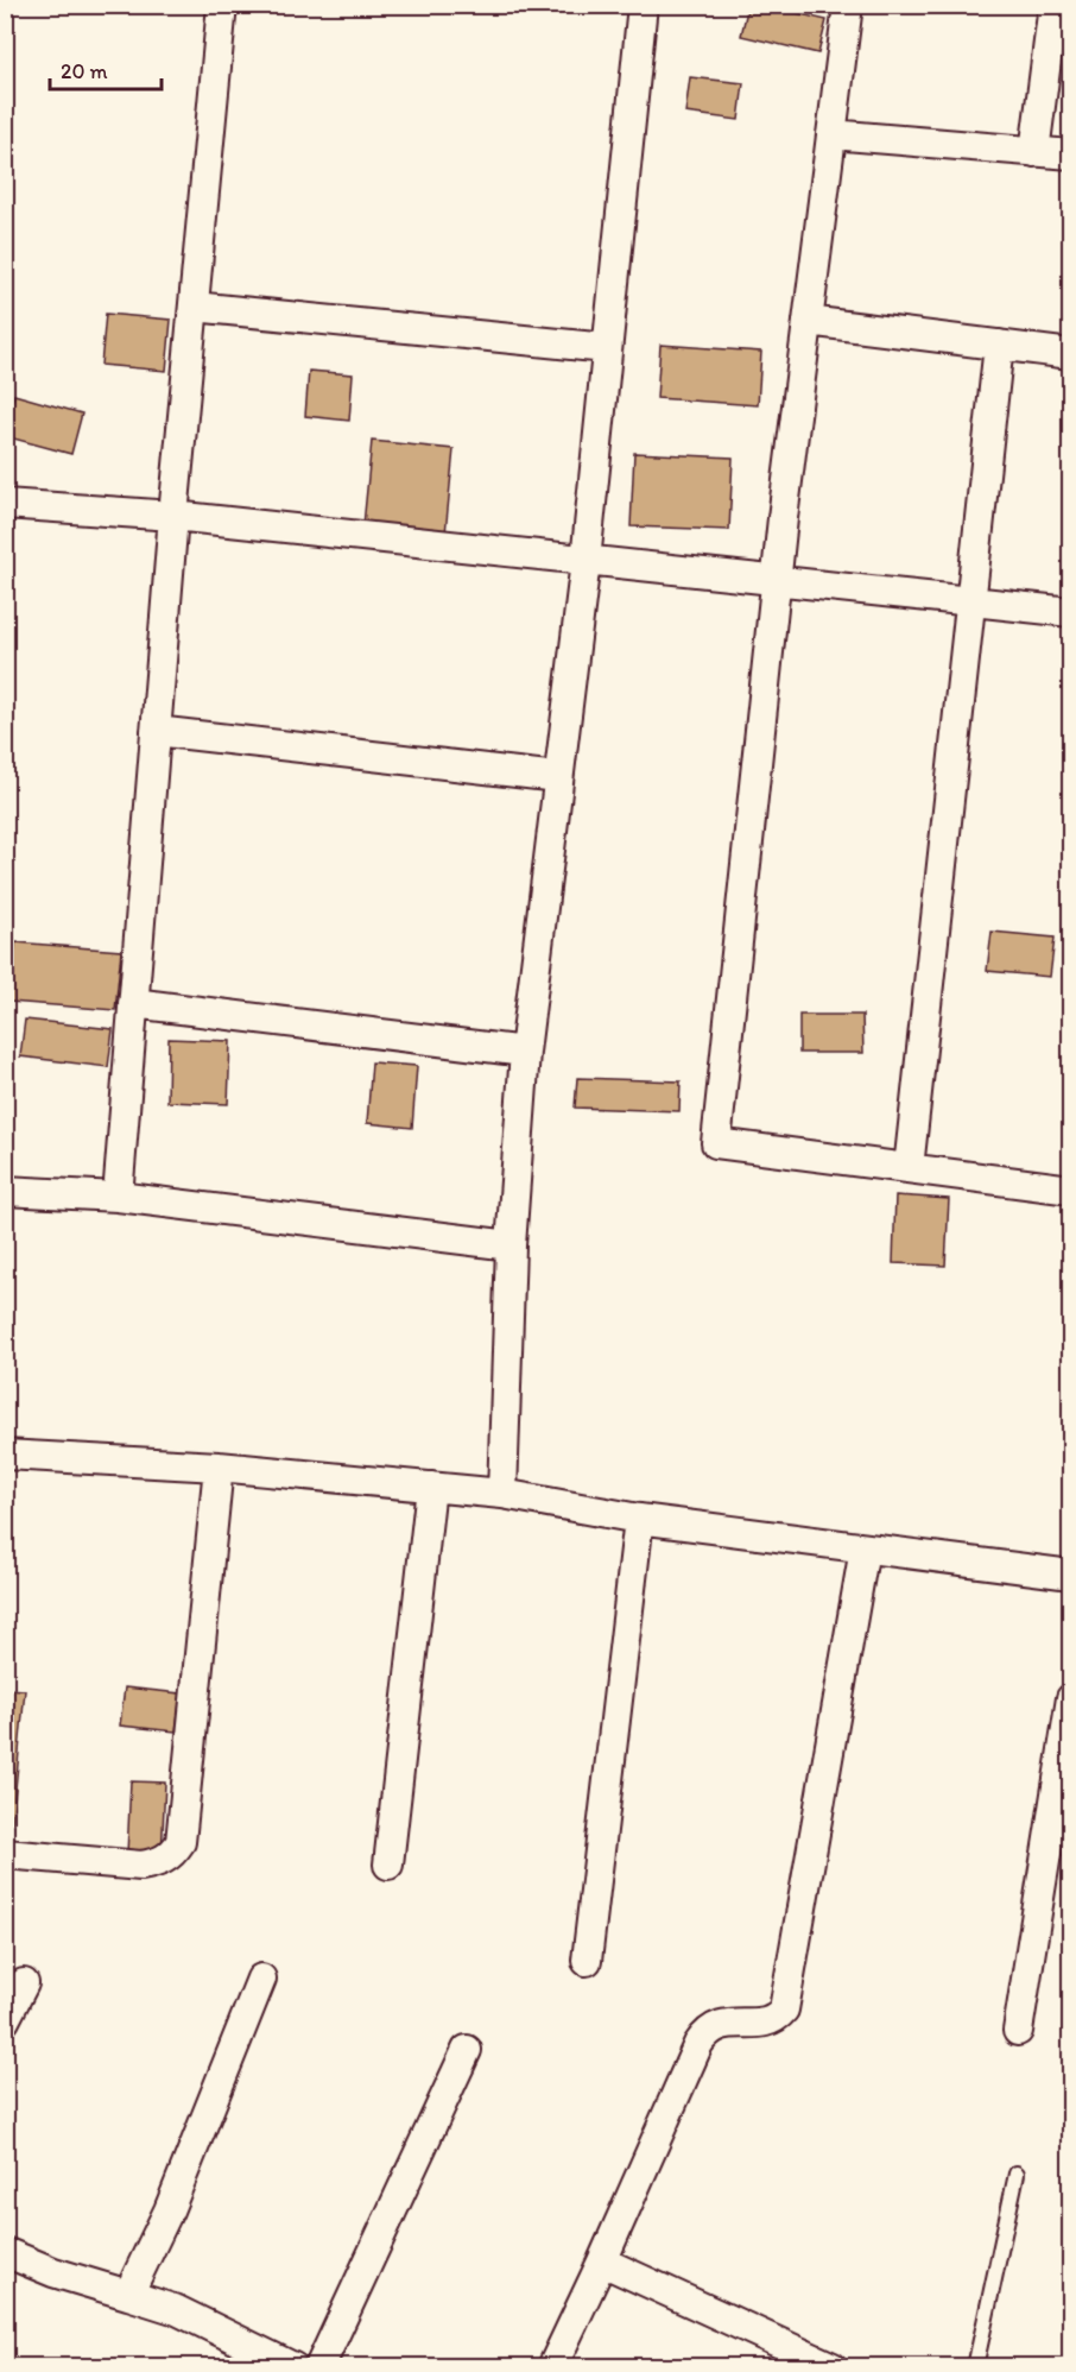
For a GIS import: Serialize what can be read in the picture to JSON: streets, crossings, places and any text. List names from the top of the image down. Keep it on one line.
{"scale_bar":"20 m"}
